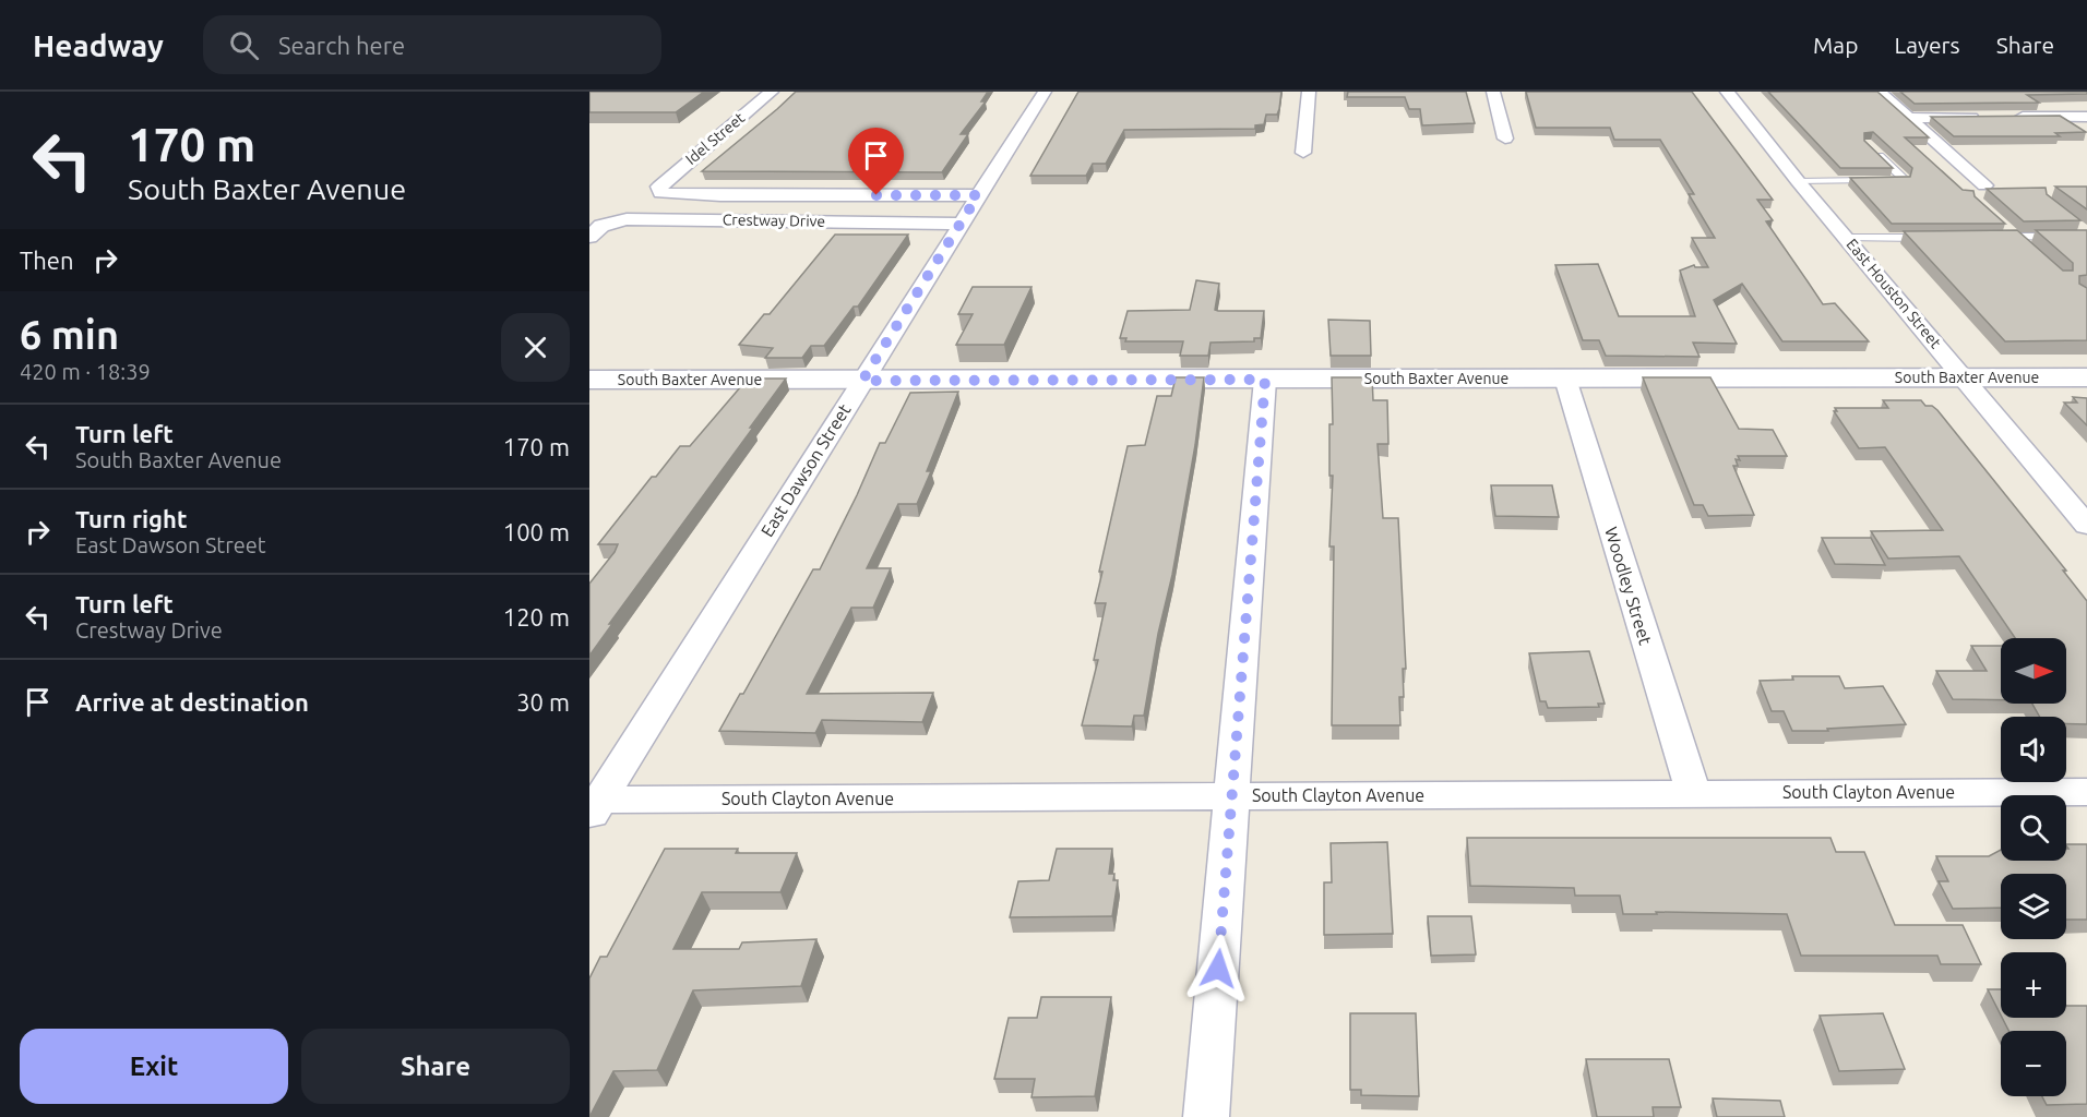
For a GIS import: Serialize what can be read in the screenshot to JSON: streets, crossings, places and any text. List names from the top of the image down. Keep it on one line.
{"streets":{"street":["Idel Street","Crestway Drive","East Houston Street","South Baxter Avenue","East Dawson Street","Woodley Street","South Clayton Avenue"]},"crossings":[["Idel Street","Crestway Drive"],["Crestway Drive","East Dawson Street"],["East Houston Street","South Baxter Avenue"],["South Baxter Avenue","East Dawson Street"],["South Baxter Avenue","Woodley Street"],["East Dawson Street","South Clayton Avenue"],["Woodley Street","South Clayton Avenue"]],"north":"right","page":{"header":"Headway","search":"Search here","nav":["Map","Layers","Share"],"turn":["170 m","South Baxter Avenue"],"then":"Then","heading":["6 min","420 m · 18:39"],"list":[{"name":"Turn left","note":"South Baxter Avenue","value":"170 m"},{"name":"Turn right","note":"East Dawson Street","value":"100 m"},{"name":"Turn left","note":"Crestway Drive","value":"120 m"},{"name":"Arrive at destination","value":"30 m"}],"map_buttons":["+","−"],"buttons":["Exit","Share"]}}
